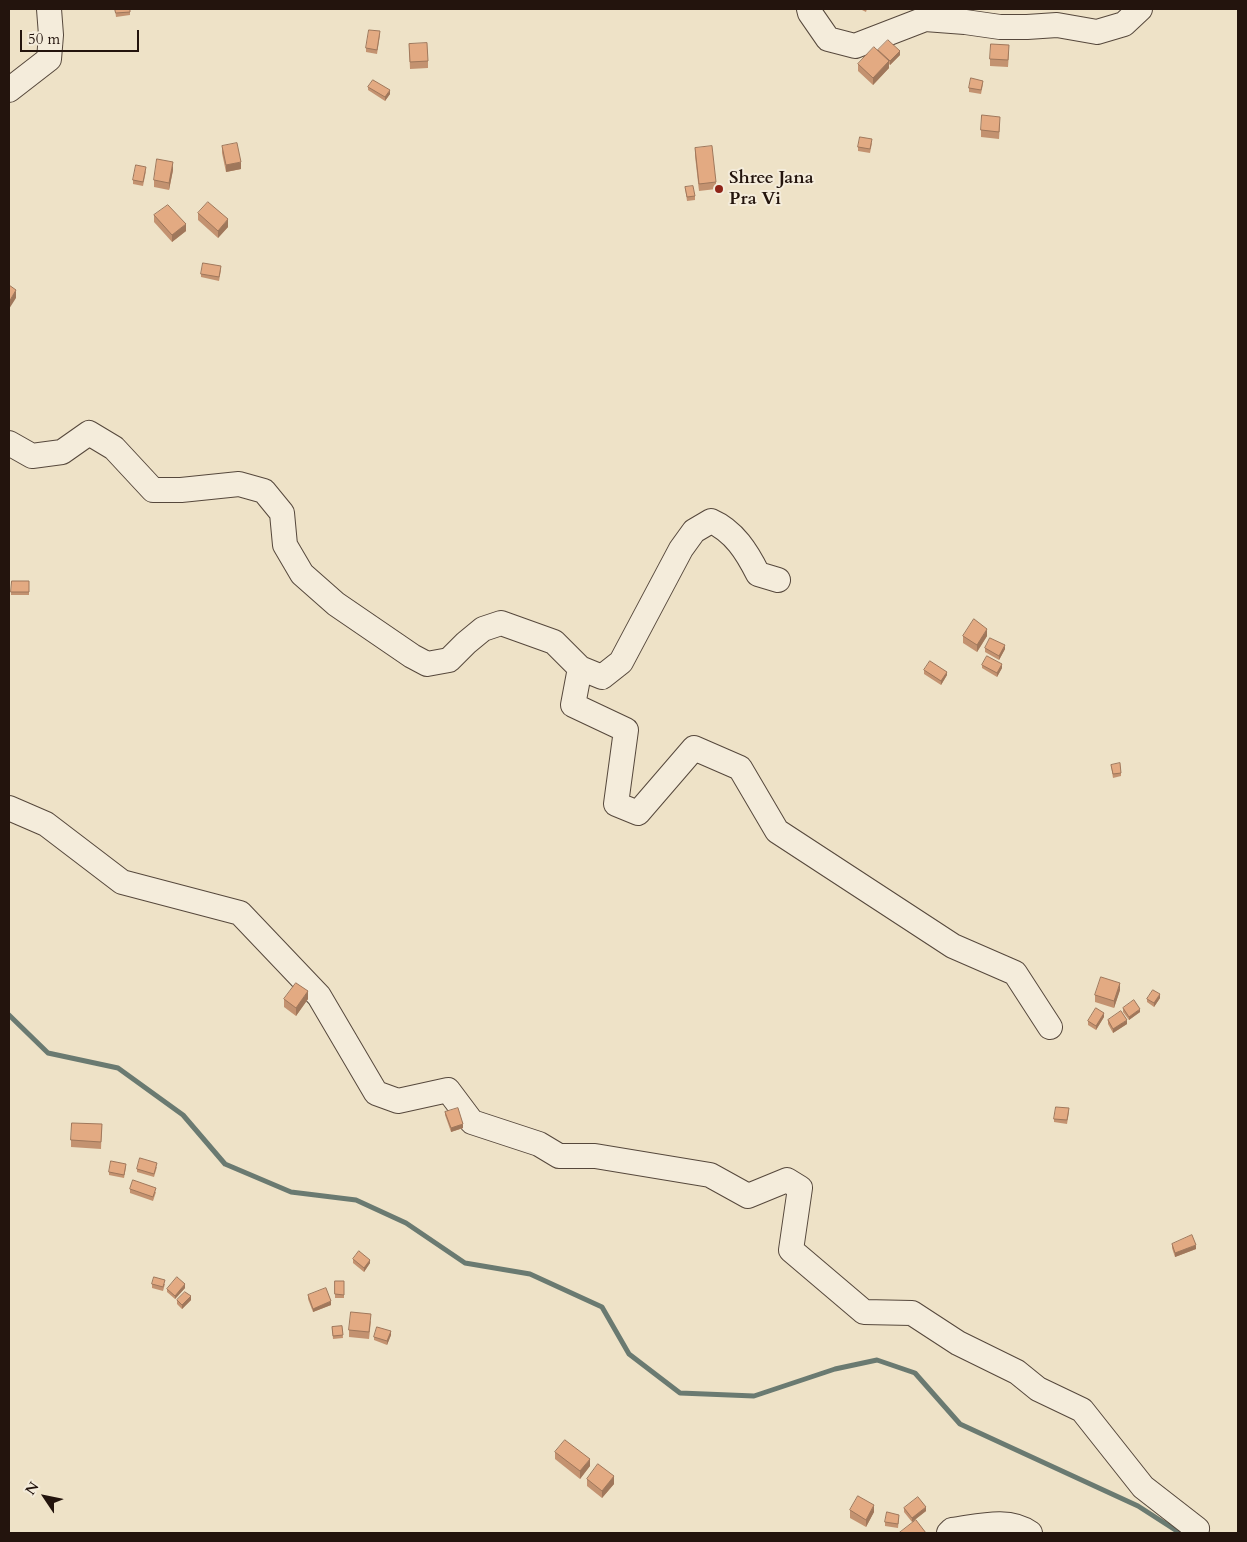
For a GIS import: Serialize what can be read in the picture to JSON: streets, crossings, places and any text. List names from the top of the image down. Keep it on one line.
{"places":["Shree Jana Pra Vi"],"scale_bar":"50 m","north":"top left"}
